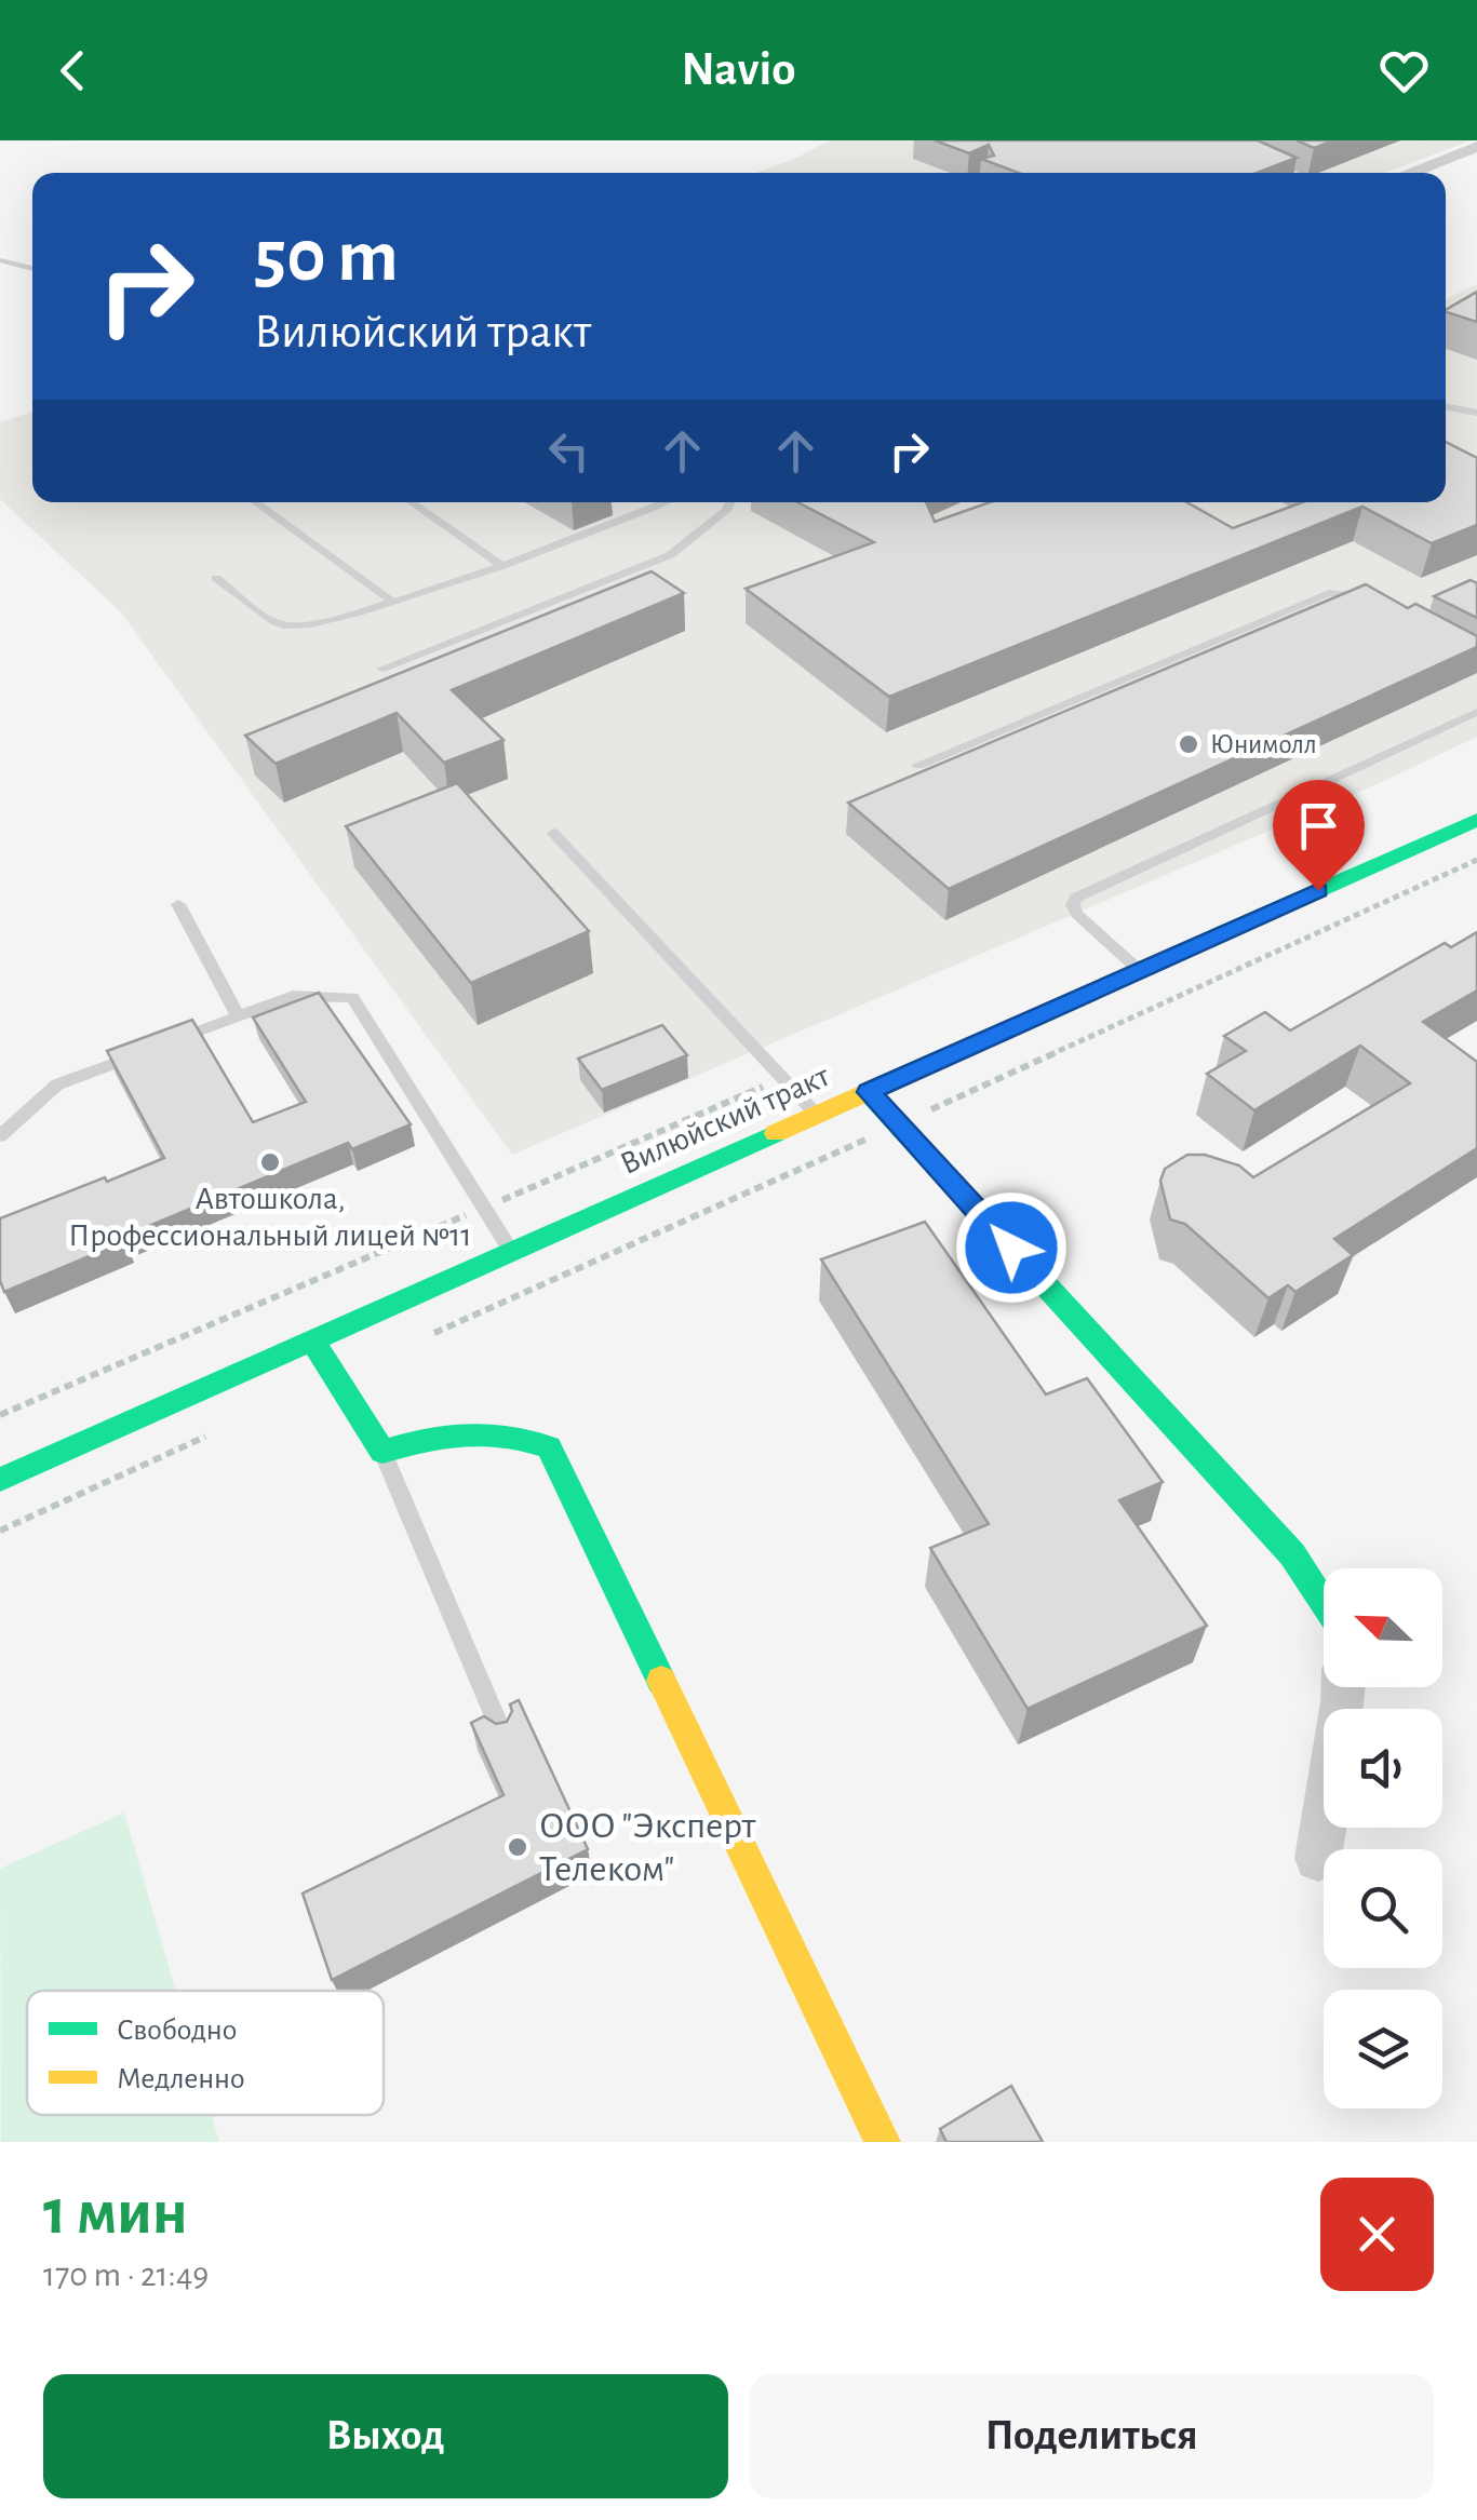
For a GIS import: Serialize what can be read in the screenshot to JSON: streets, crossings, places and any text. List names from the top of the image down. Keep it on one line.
{"streets":{"main road":["Вилюйский тракт"]},"places":["Юнимолл","Автошкола, Профессиональный лицей №11","ООО \"Эксперт Телеком\""],"legend":["Свободно","Медленно"],"north":"top left","page":{"header":"Navio","turn":["50 m","Вилюйский тракт"],"heading":["1 мин","170 m · 21:49"],"buttons":["Выход","Поделиться"]}}
